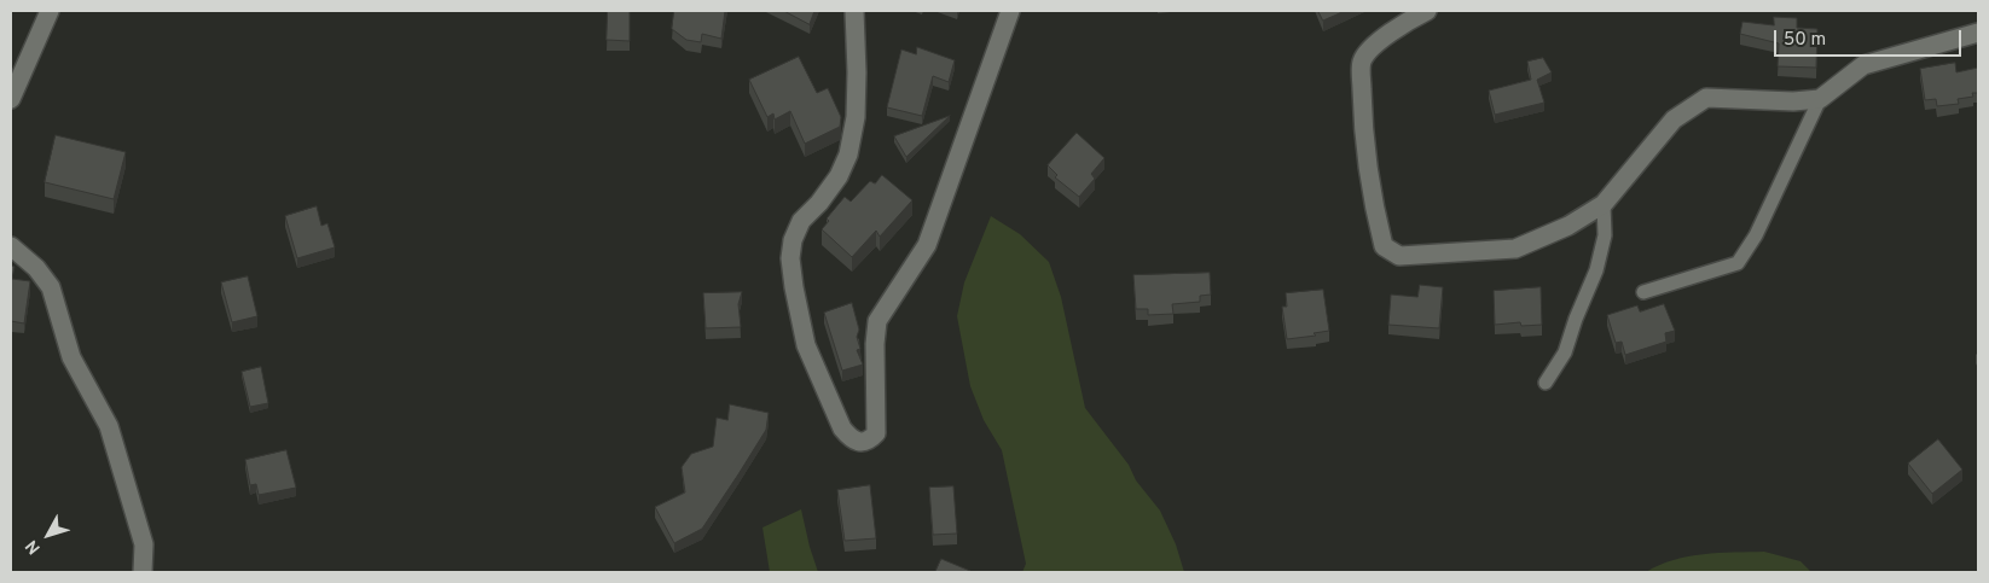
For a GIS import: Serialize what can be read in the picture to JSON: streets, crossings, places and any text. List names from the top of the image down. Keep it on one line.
{"scale_bar":"50 m","north":"bottom left"}
